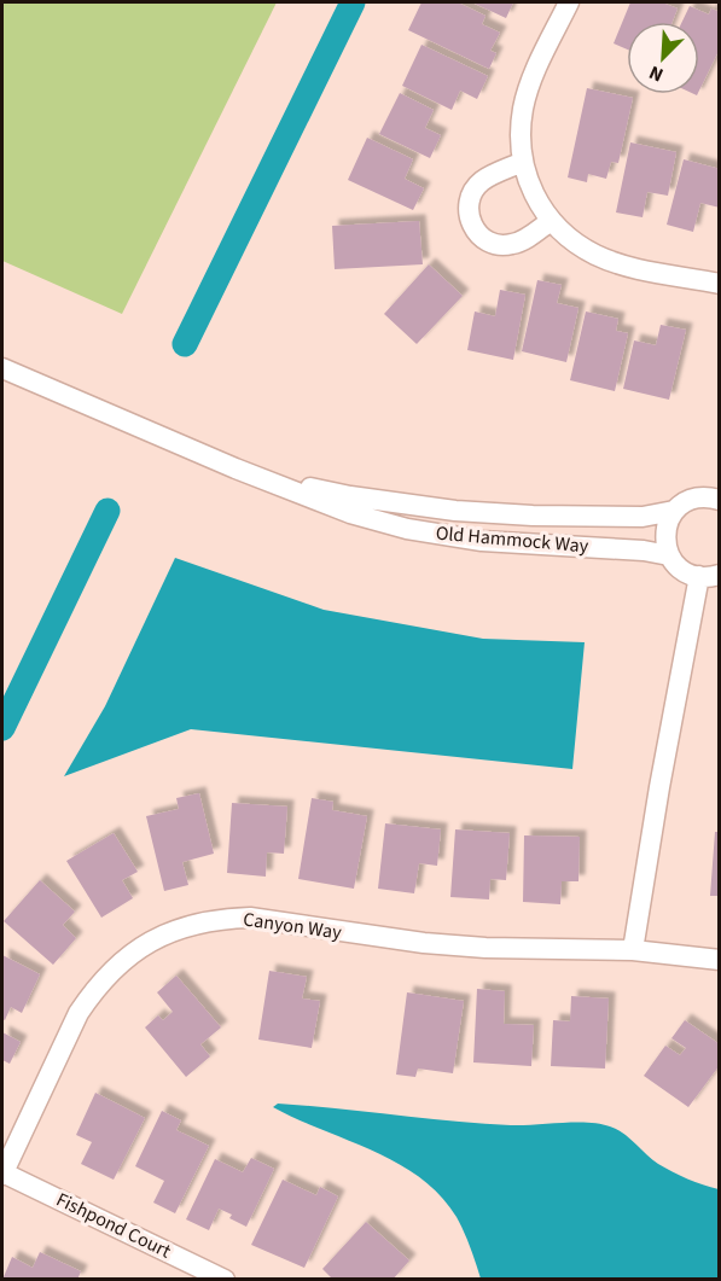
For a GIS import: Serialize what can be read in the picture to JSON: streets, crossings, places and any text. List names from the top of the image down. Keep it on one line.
{"streets":{"street":["Old Hammock Way","Canyon Way","Fishpond Court"]},"crossings":[["Canyon Way","Fishpond Court"]],"north":"bottom left"}
